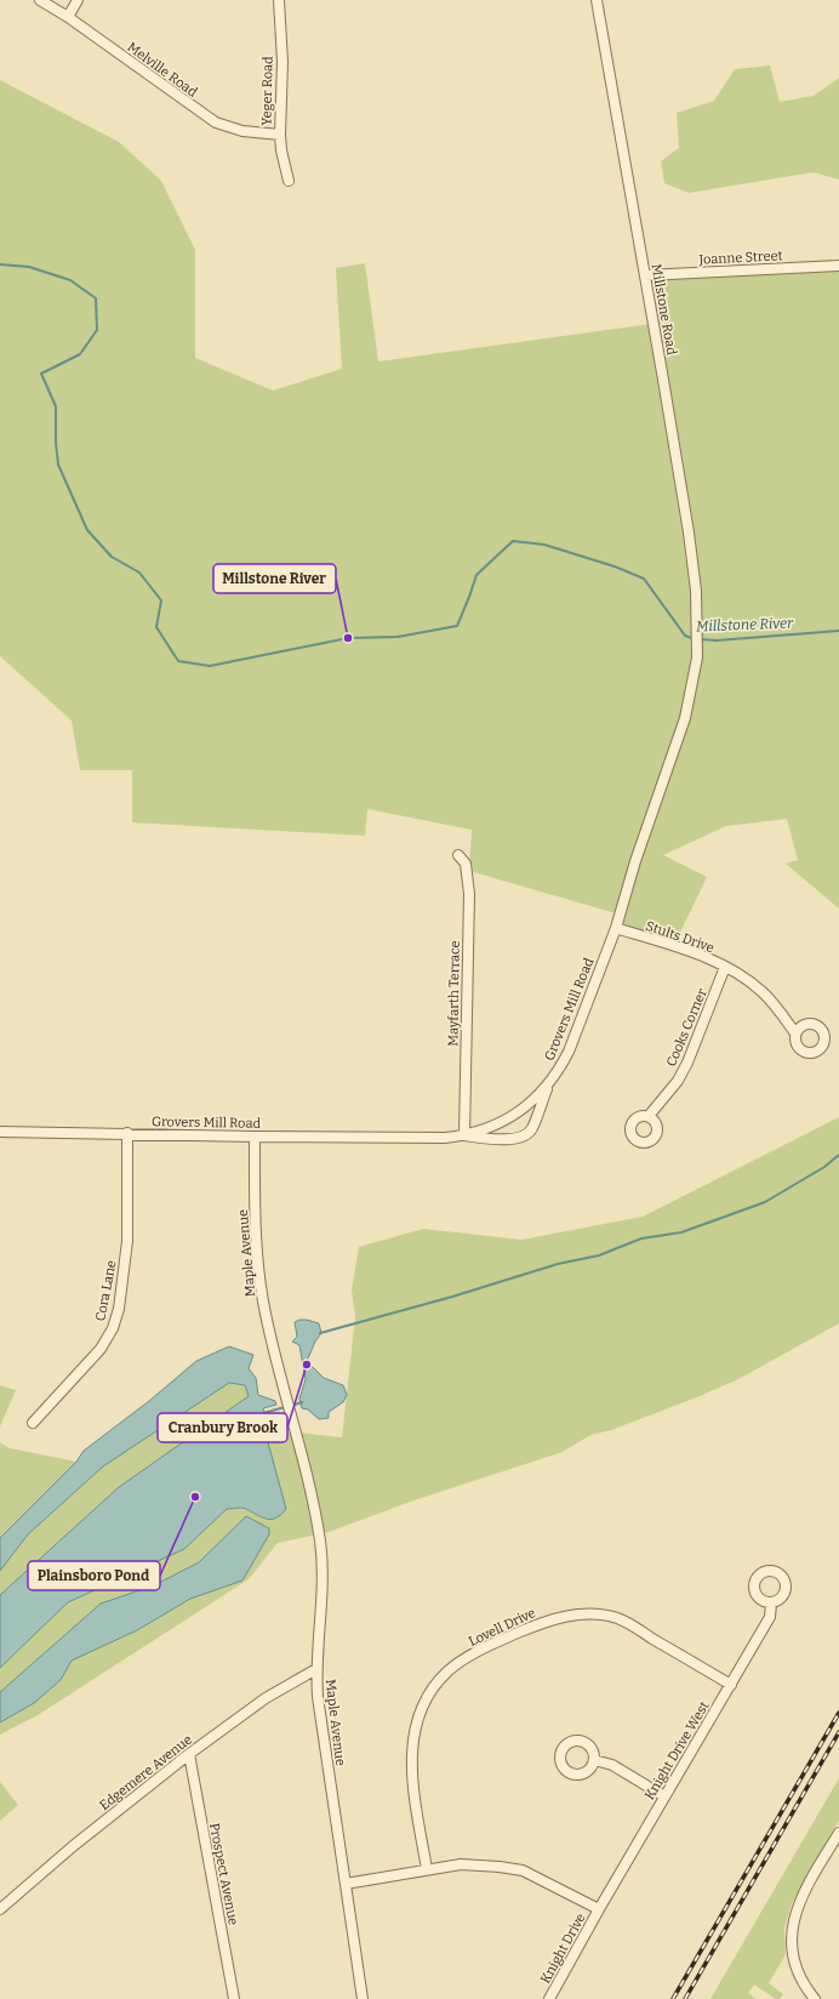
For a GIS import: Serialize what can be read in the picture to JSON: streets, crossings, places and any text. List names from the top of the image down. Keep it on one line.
{"streets":{"street":["Melville Road","Yeger Road","Joanne Street","Millstone Road","Stults Drive","Mayfarth Terrace","Grovers Mill Road","Cooks Corner","Maple Avenue","Cora Lane","Lovell Drive","Knight Drive West","Edgemere Avenue","Prospect Avenue","Knight Drive"]},"crossings":[["Melville Road","Yeger Road"],["Joanne Street","Millstone Road"],["Millstone Road","Grovers Mill Road"],["Stults Drive","Grovers Mill Road"],["Stults Drive","Cooks Corner"],["Mayfarth Terrace","Grovers Mill Road"],["Grovers Mill Road","Maple Avenue"],["Grovers Mill Road","Cora Lane"],["Maple Avenue","Edgemere Avenue"],["Lovell Drive","Knight Drive West"],["Knight Drive West","Knight Drive"],["Edgemere Avenue","Prospect Avenue"]],"water":["Millstone River"],"places":["Millstone River","Cranbury Brook","Plainsboro Pond"]}
